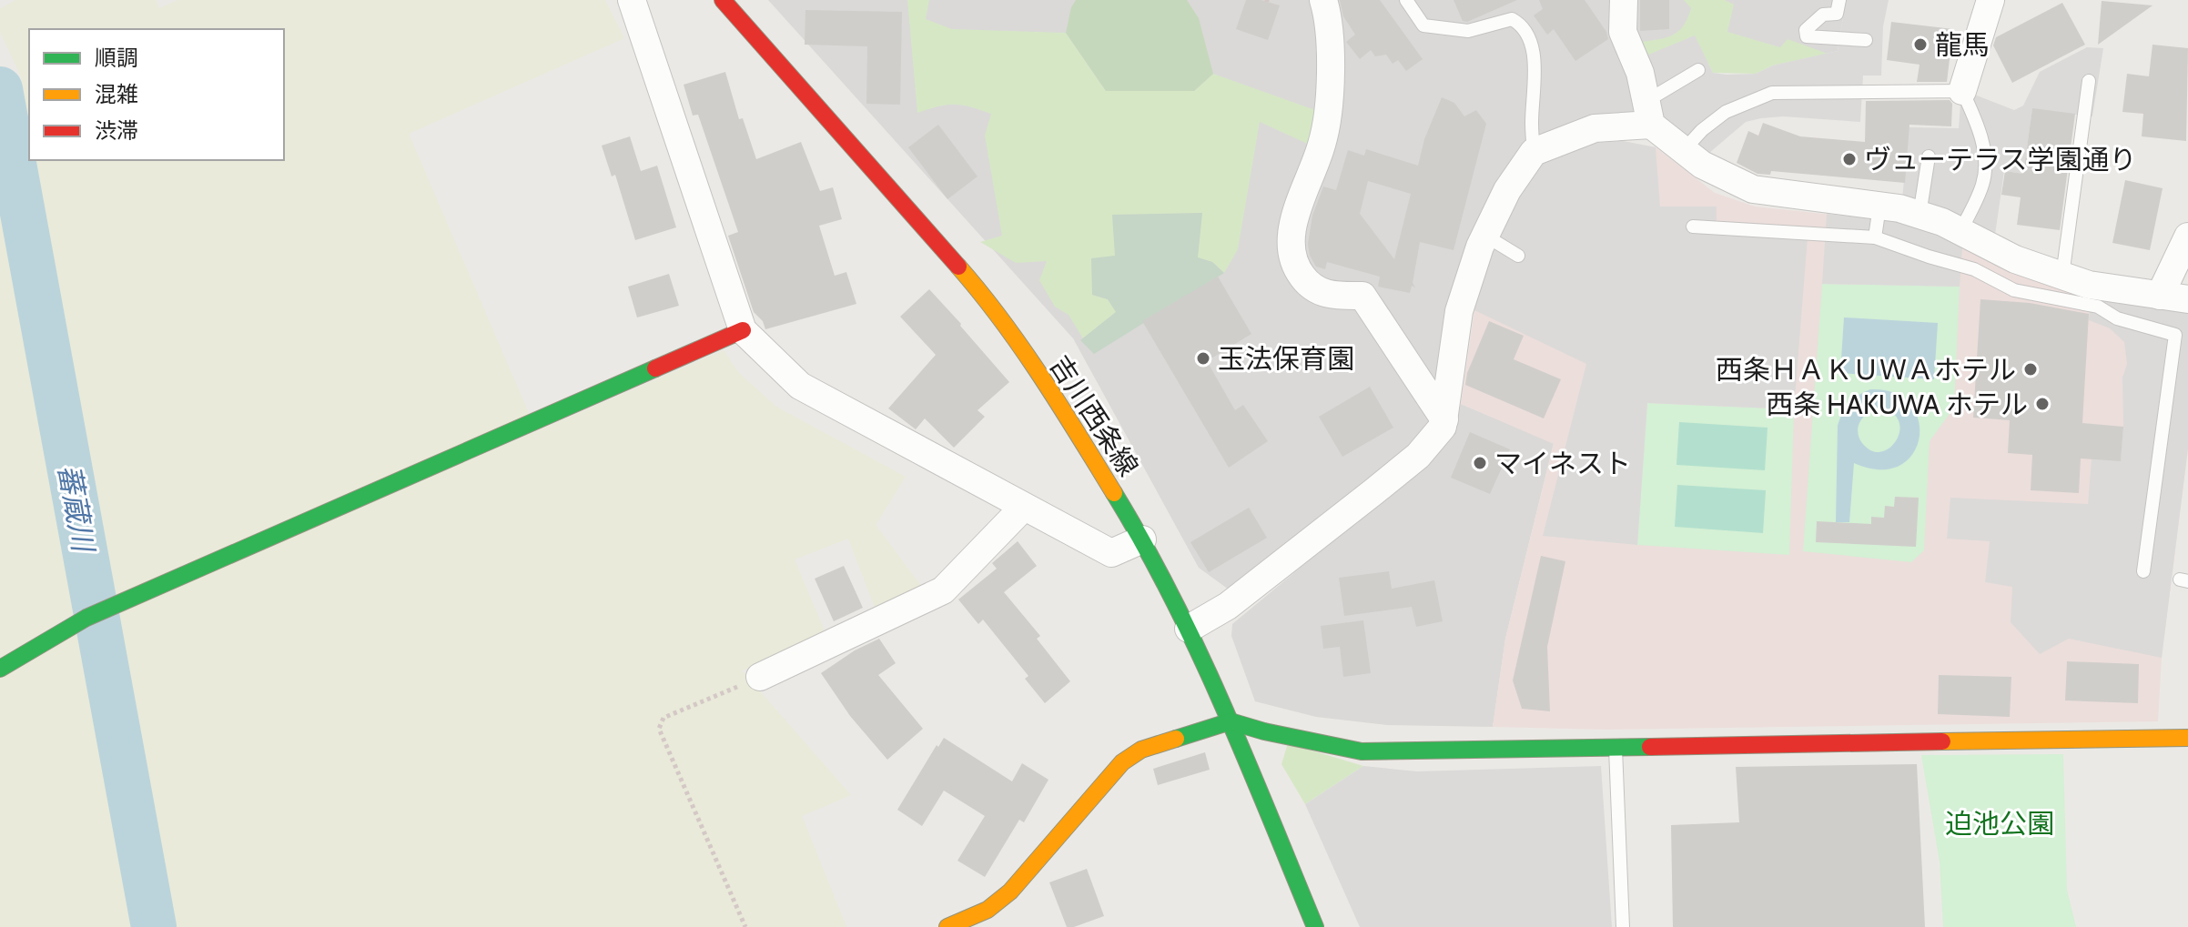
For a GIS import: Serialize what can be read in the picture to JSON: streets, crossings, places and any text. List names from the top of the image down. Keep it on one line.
{"streets":{"street":["吉川西条線"]},"water":["蕃蔵川"],"parks":["迫池公園"],"places":["龍馬","ヴューテラス学園通り","玉法保育園","西条ＨＡＫＵＷＡホテル","西条 HAKUWA ホテル","マイネスト"],"legend":["順調","混雑","渋滞"]}
